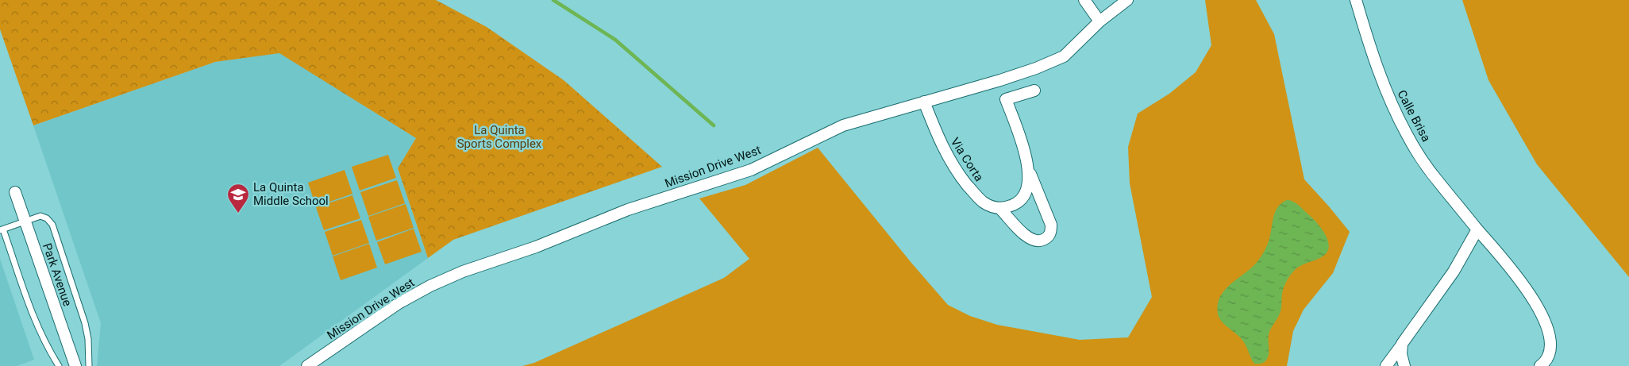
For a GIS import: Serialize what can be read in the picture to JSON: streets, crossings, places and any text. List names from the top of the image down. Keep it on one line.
{"streets":{"street":["Calle Brisa","Via Corta","Mission Drive West","Park Avenue"]},"crossings":[["Via Corta","Mission Drive West"]],"parks":["La Quinta Sports Complex"],"places":{"school or university":["La Quinta Middle School"]}}
